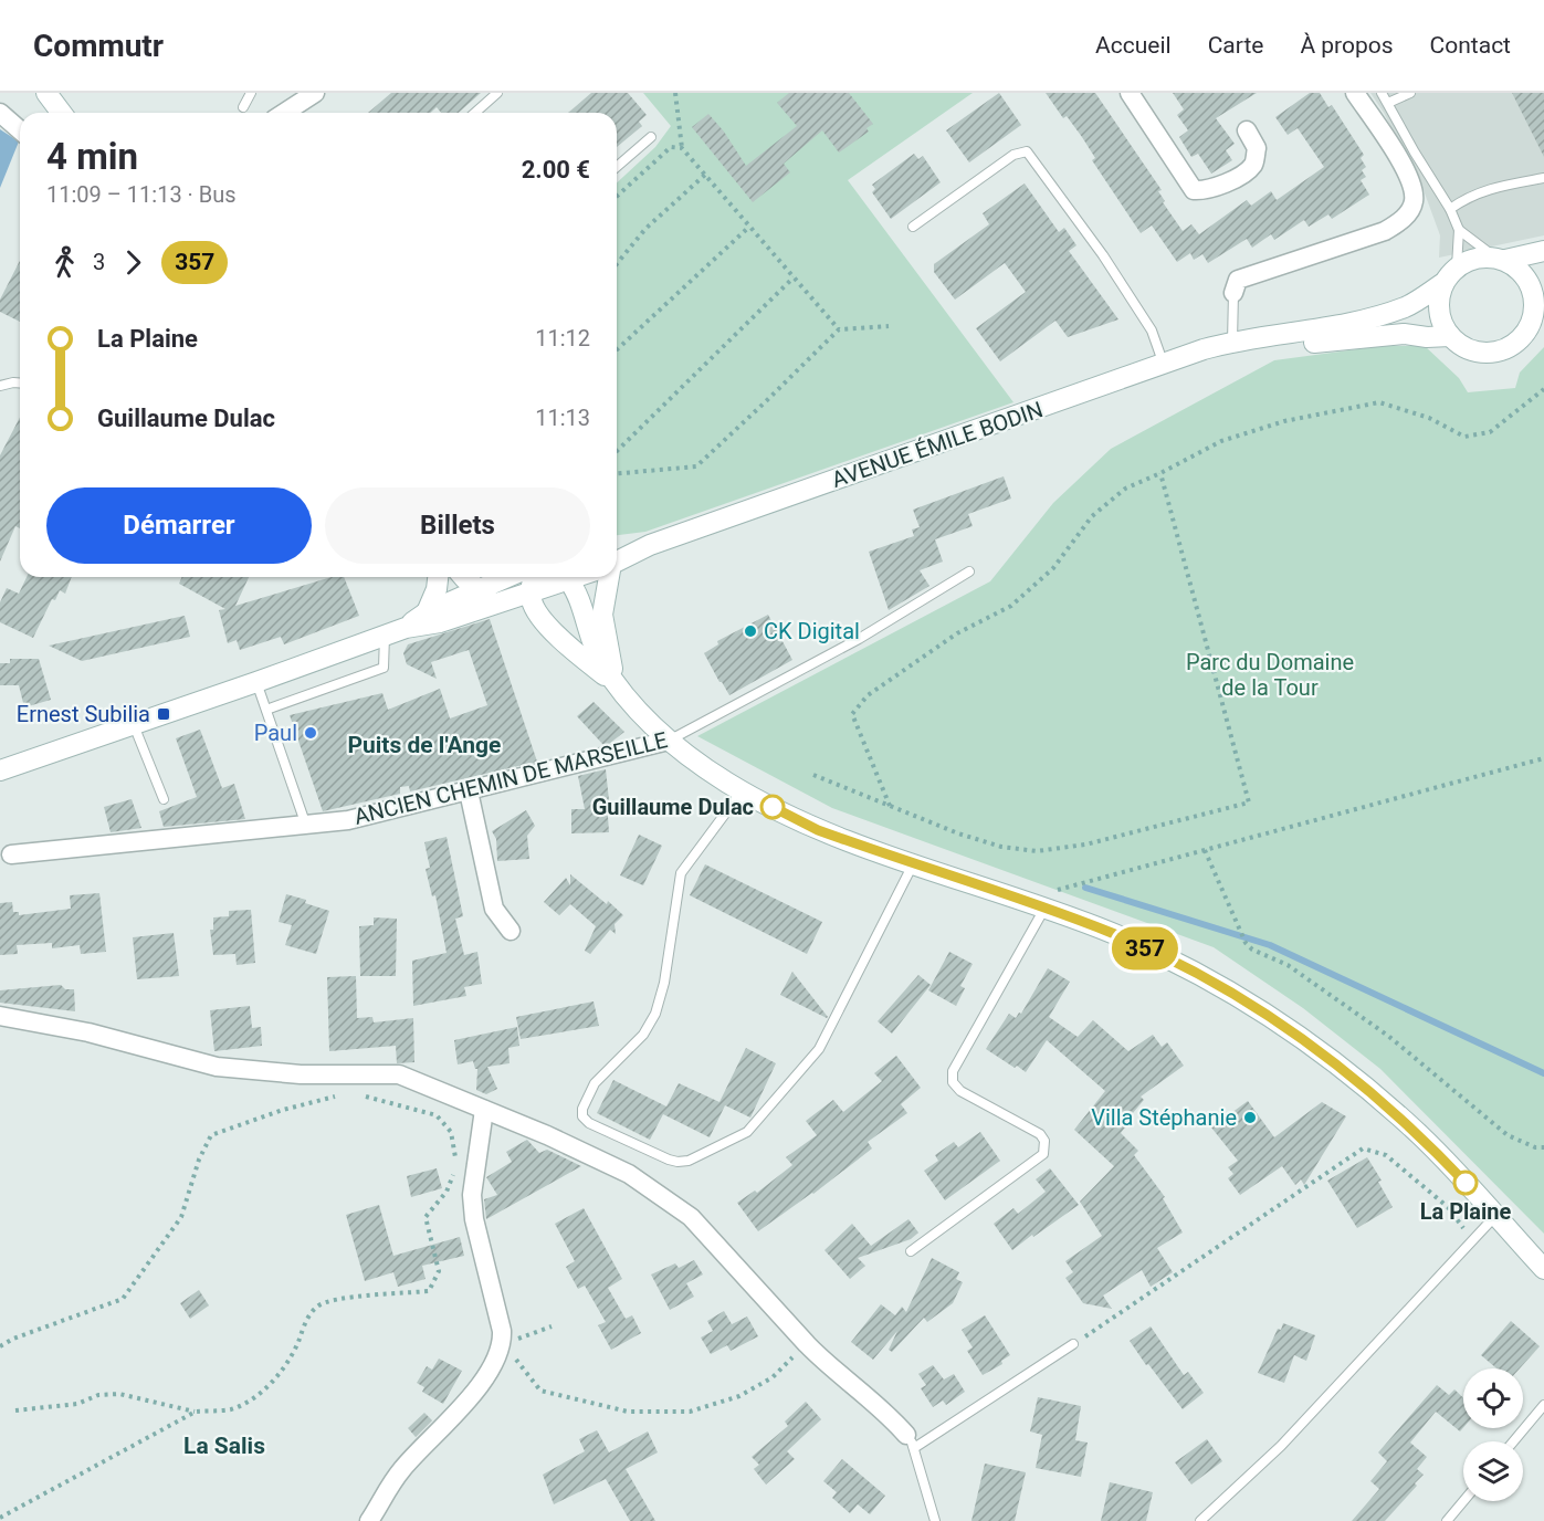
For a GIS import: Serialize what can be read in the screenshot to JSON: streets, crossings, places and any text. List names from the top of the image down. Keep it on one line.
{"streets":{"main road":["AVENUE ÉMILE BODIN"],"street":["ANCIEN CHEMIN DE MARSEILLE"]},"districts":["Puits de l'Ange","La Salis"],"parks":["Parc du Domaine de la Tour"],"places":{"other":["CK Digital","Paul","Guillaume Dulac","Villa Stéphanie","La Plaine"],"transit":["Ernest Subilia"]},"lines":["bus line 357"],"page":{"header":"Commutr","nav":["Accueil","Carte","À propos","Contact"],"on_map":"357","heading":["4 min","11:09 – 11:13 · Bus","2.00 €"],"legs":["3","357"],"list":[{"name":"La Plaine","value":"11:12"},{"name":"Guillaume Dulac","value":"11:13"}],"buttons":["Démarrer","Billets"]}}
